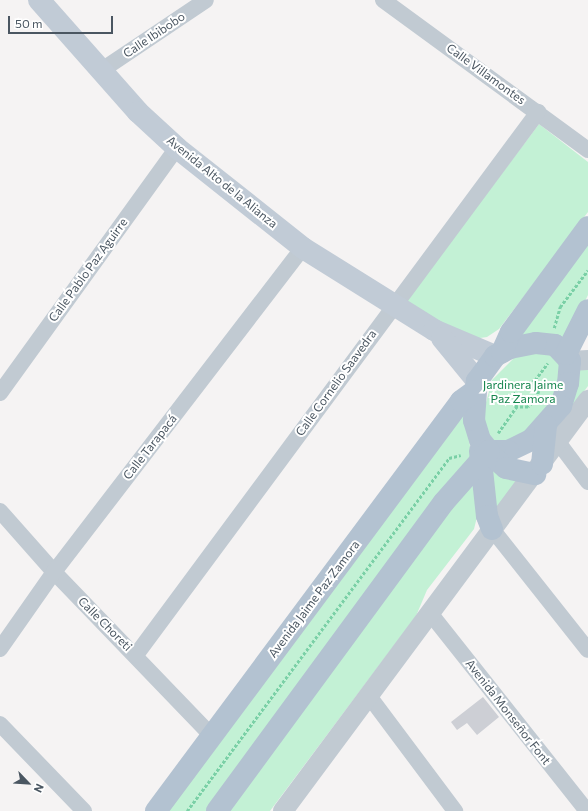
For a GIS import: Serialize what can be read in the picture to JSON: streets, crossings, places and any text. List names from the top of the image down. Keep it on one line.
{"streets":{"main road":["Avenida Alto de la Alianza","Avenida Jaime Paz Zamora"],"street":["Calle Ibibobo","Calle Villamontes","Calle Pablo Paz Aguirre","Calle Cornelio Saavedra","Calle Tarapacá","Calle Choreti","Avenida Monseñor Font"]},"crossings":[["Calle Ibibobo","Avenida Alto de la Alianza"],["Calle Villamontes","Calle Cornelio Saavedra"],["Avenida Alto de la Alianza","Calle Pablo Paz Aguirre"],["Avenida Alto de la Alianza","Calle Cornelio Saavedra"],["Avenida Alto de la Alianza","Calle Tarapacá"],["Avenida Alto de la Alianza","Avenida Jaime Paz Zamora"],["Calle Cornelio Saavedra","Calle Choreti"],["Calle Tarapacá","Calle Choreti"],["Avenida Jaime Paz Zamora","Calle Choreti"]],"parks":["Jardinera Jaime Paz Zamora"],"scale_bar":"50 m","north":"bottom right"}
